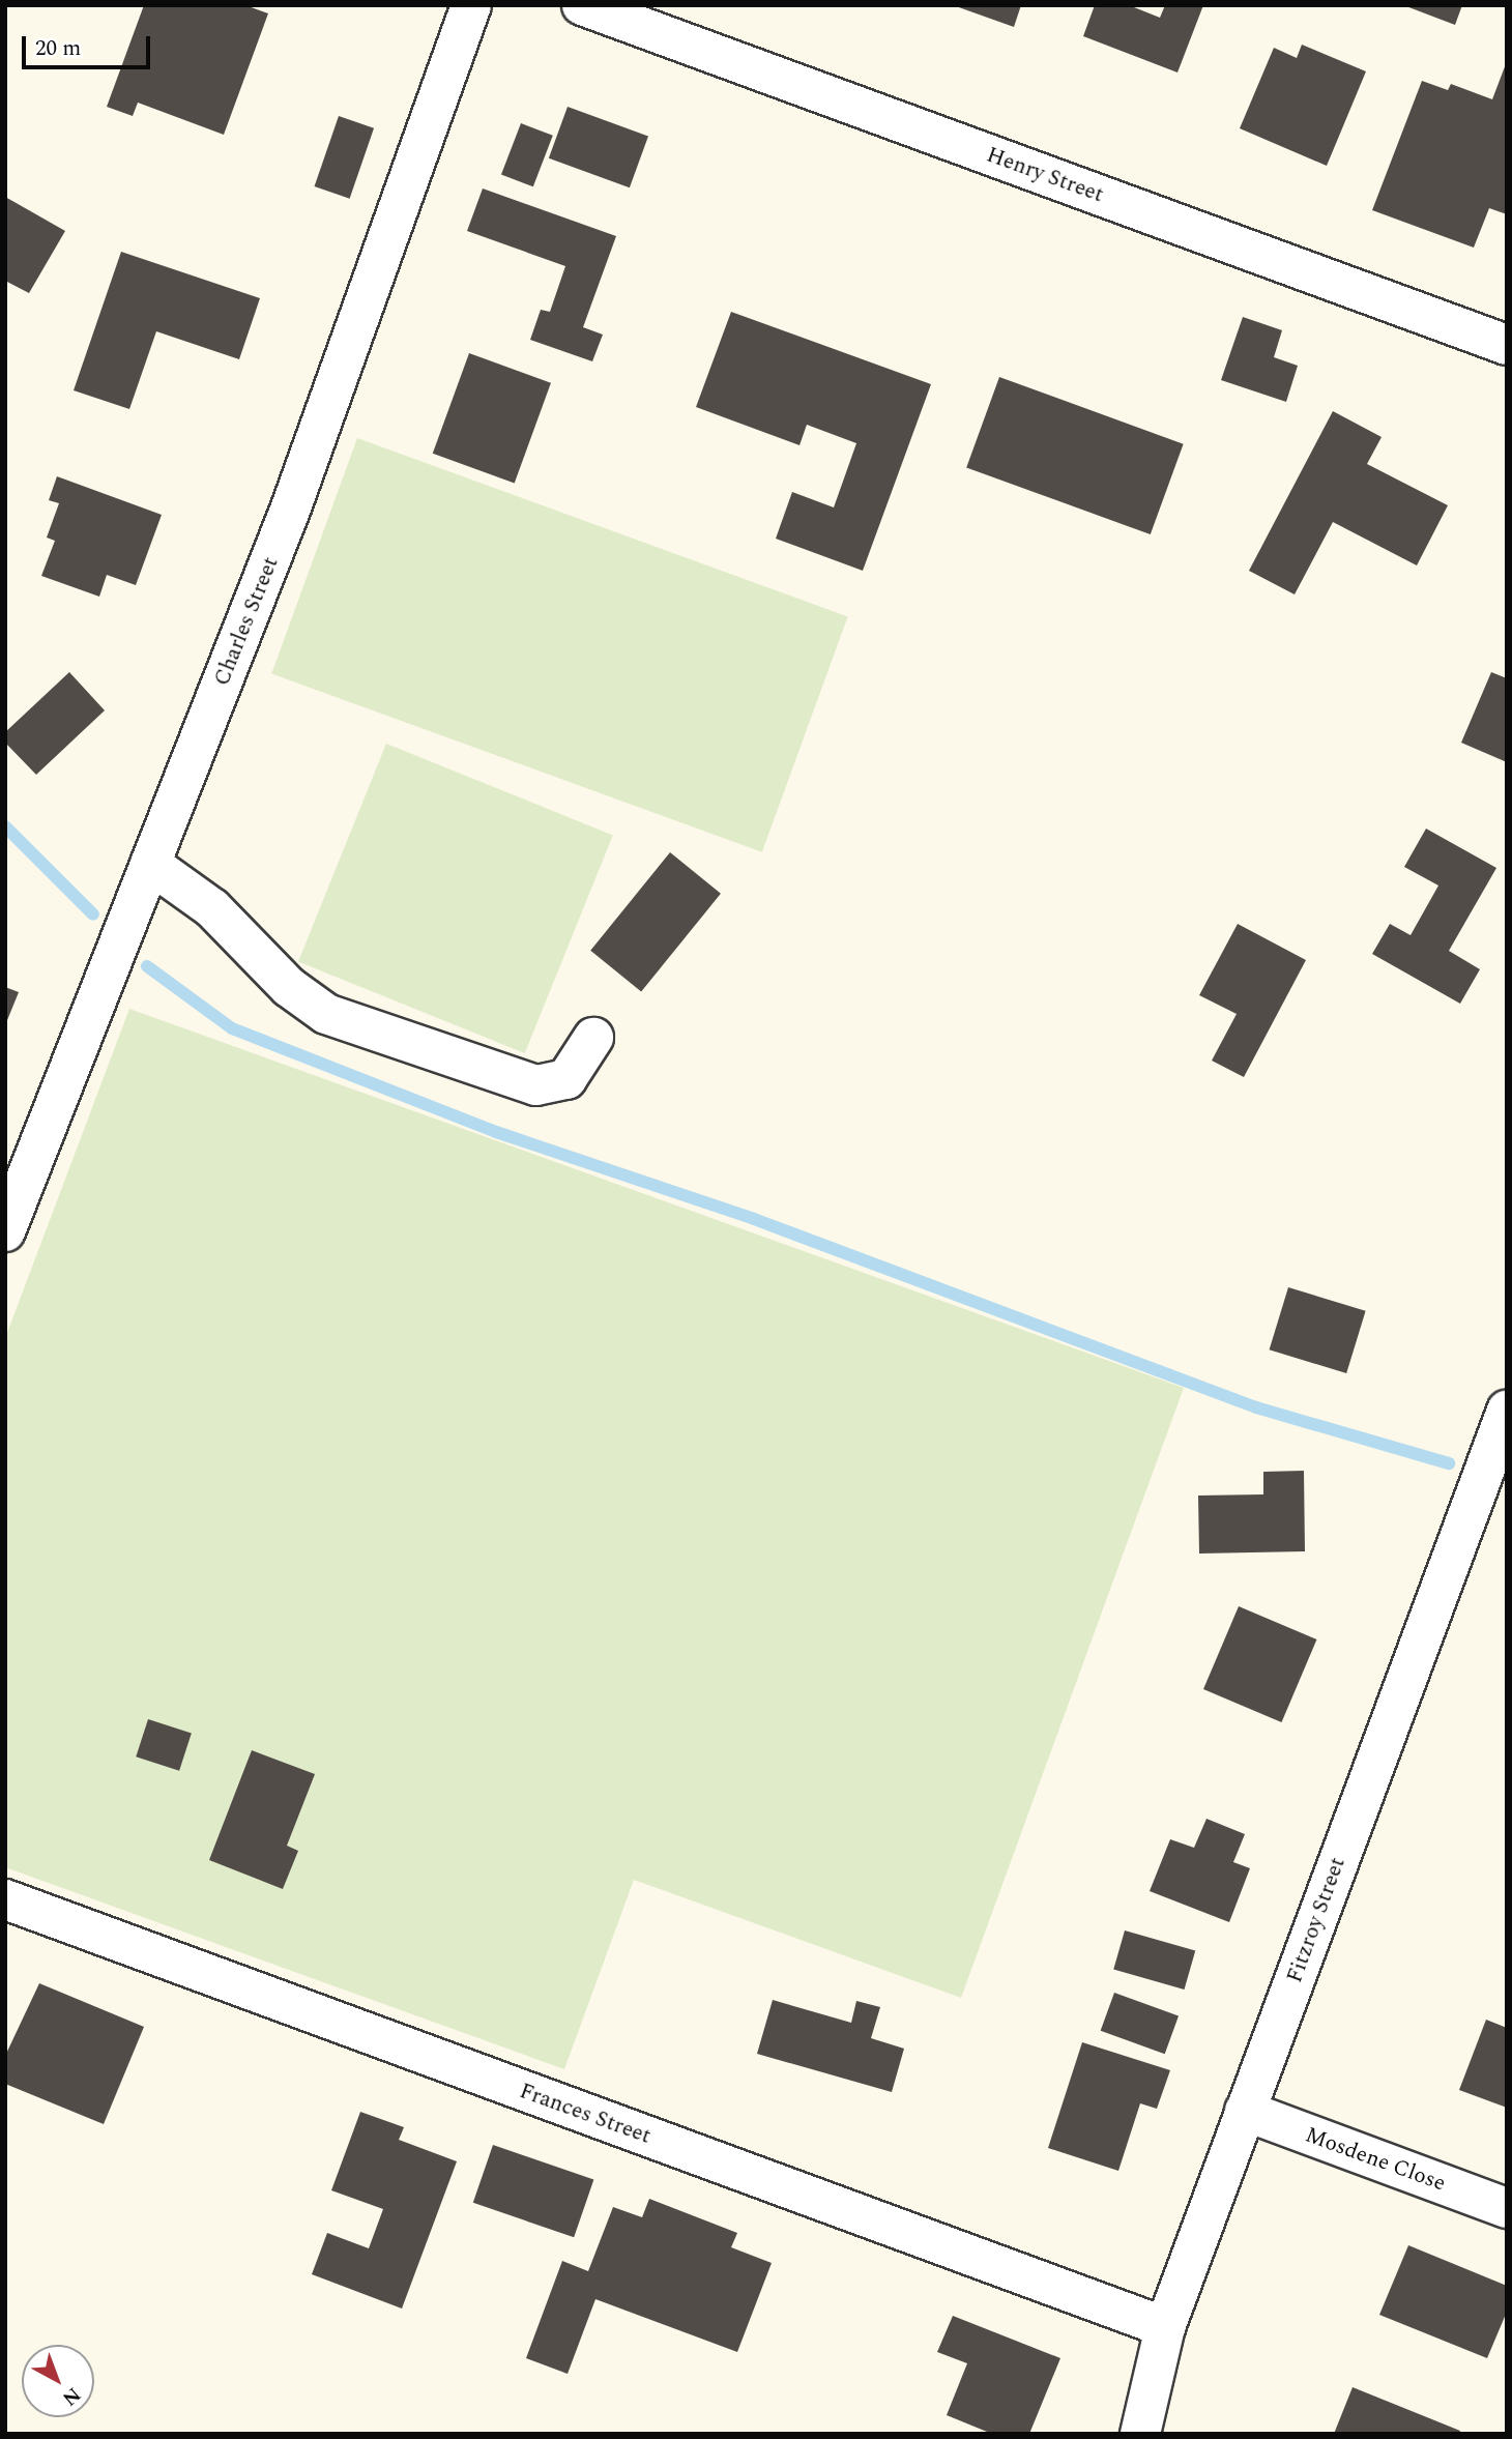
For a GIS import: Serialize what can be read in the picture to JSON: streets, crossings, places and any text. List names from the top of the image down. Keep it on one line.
{"streets":{"street":["Henry Street","Charles Street","Fitzroy Street","Frances Street","Mosdene Close"]},"crossings":[["Fitzroy Street","Frances Street"],["Fitzroy Street","Mosdene Close"]],"scale_bar":"20 m","north":"bottom right"}
